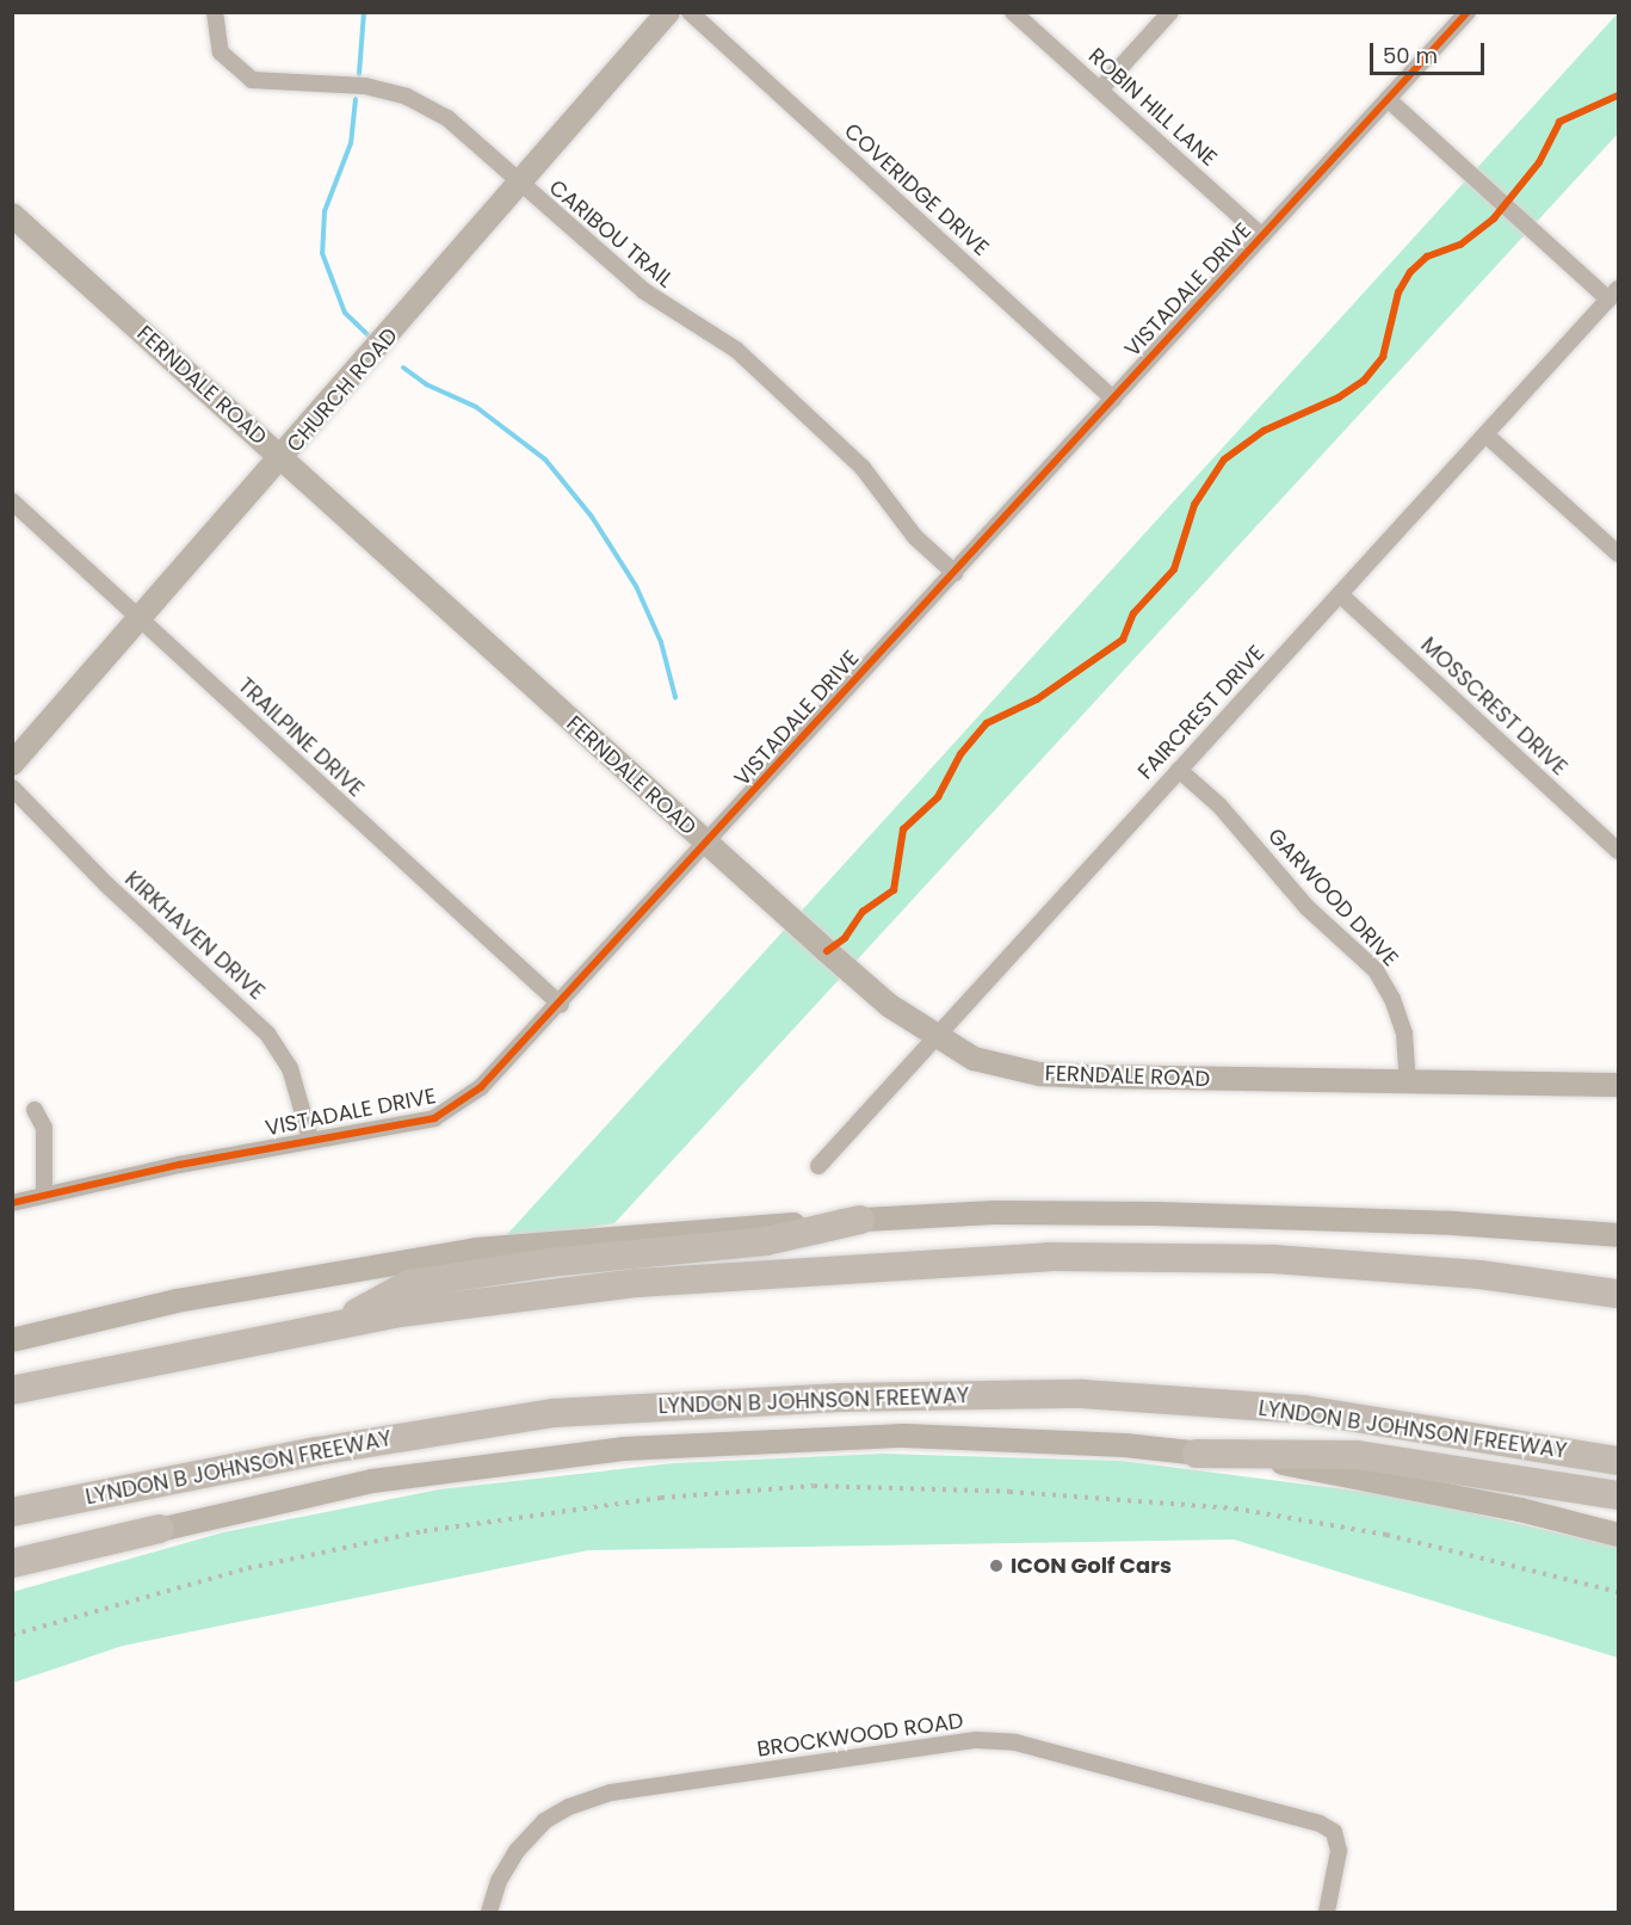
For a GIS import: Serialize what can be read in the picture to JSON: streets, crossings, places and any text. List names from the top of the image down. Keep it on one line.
{"streets":{"highway":["LYNDON B JOHNSON FREEWAY"],"main road":["FERNDALE ROAD","CHURCH ROAD"],"street":["ROBIN HILL LANE","COVERIDGE DRIVE","CARIBOU TRAIL","VISTADALE DRIVE","MOSSCREST DRIVE","FAIRCREST DRIVE","TRAILPINE DRIVE","GARWOOD DRIVE","KIRKHAVEN DRIVE","BROCKWOOD ROAD"]},"crossings":[["ROBIN HILL LANE","VISTADALE DRIVE"],["COVERIDGE DRIVE","VISTADALE DRIVE"],["CARIBOU TRAIL","VISTADALE DRIVE"],["CARIBOU TRAIL","CHURCH ROAD"],["VISTADALE DRIVE","FERNDALE ROAD"],["VISTADALE DRIVE","TRAILPINE DRIVE"],["VISTADALE DRIVE","KIRKHAVEN DRIVE"],["FERNDALE ROAD","CHURCH ROAD"],["FERNDALE ROAD","FAIRCREST DRIVE"],["FERNDALE ROAD","GARWOOD DRIVE"],["CHURCH ROAD","TRAILPINE DRIVE"],["MOSSCREST DRIVE","FAIRCREST DRIVE"],["FAIRCREST DRIVE","GARWOOD DRIVE"]],"places":["ICON Golf Cars"],"scale_bar":"50 m"}
